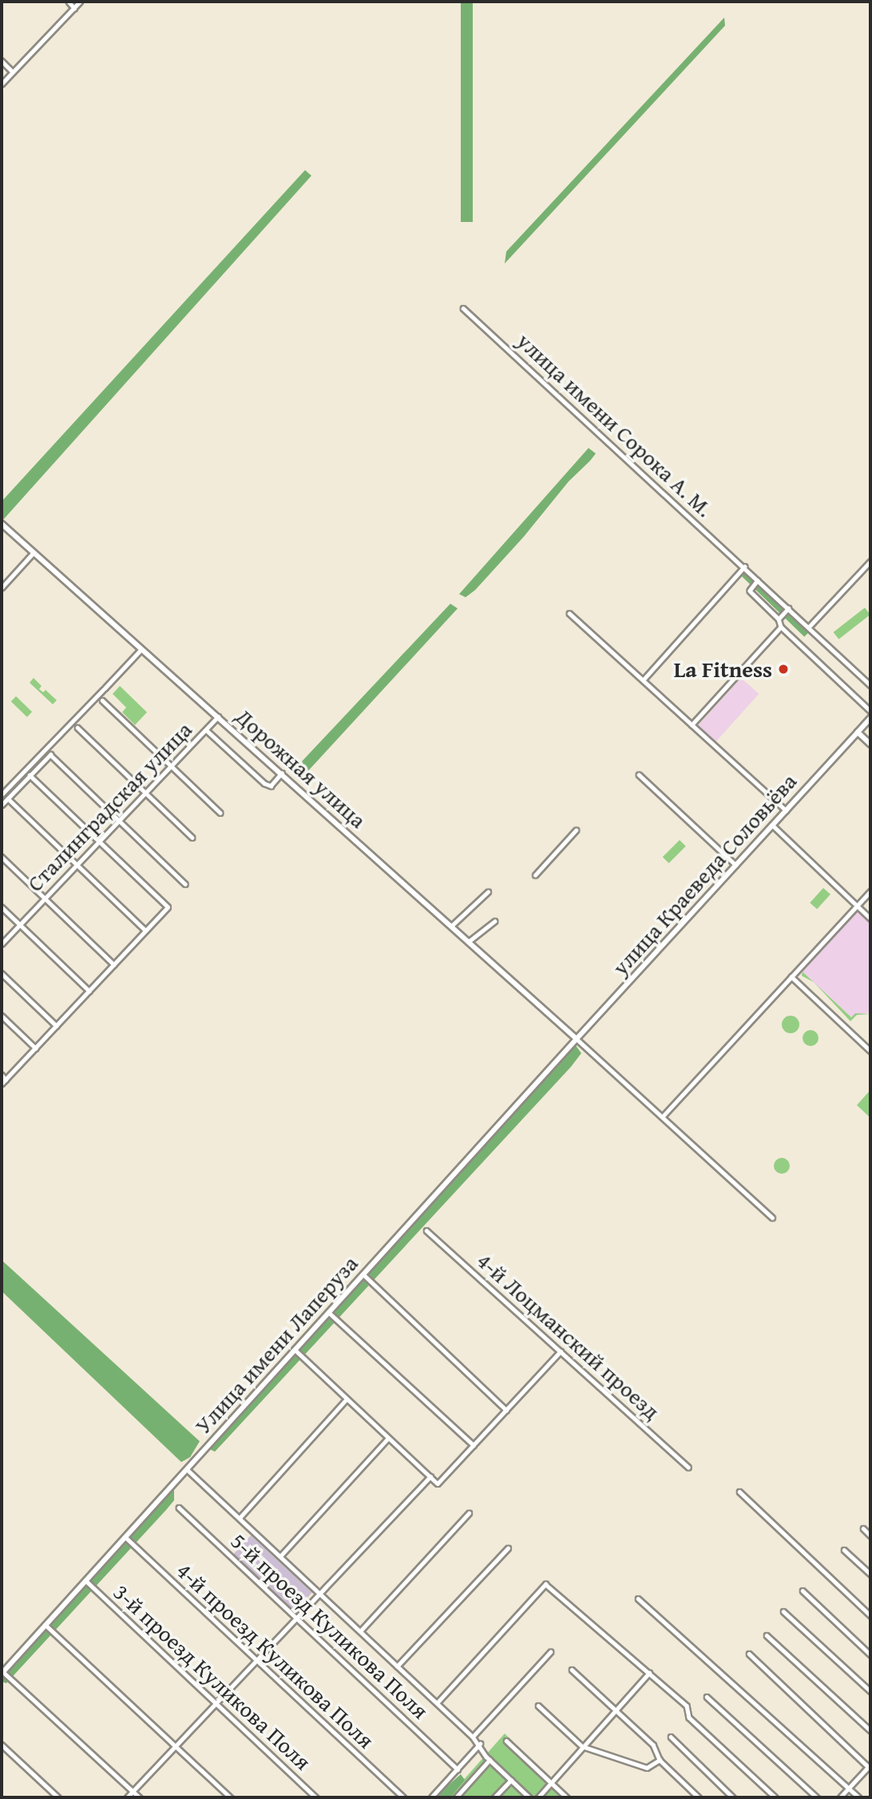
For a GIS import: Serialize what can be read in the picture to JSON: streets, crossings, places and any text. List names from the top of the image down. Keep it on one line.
{"streets":{"main road":["Дорожная улица","улица Краеведа Соловьёва","Улица имени Лаперуза"],"street":["улица имени Сорока А. М.","Сталинградская улица","4-й Лоцманский проезд","5-й проезд Куликова Поля","4-й проезд Куликова Поля","3-й проезд Куликова Поля"]},"crossings":[["Дорожная улица","Сталинградская улица"],["Дорожная улица","улица Краеведа Соловьёва"],["Дорожная улица","Улица имени Лаперуза"],["улица Краеведа Соловьёва","Улица имени Лаперуза"],["Улица имени Лаперуза","4-й проезд Куликова Поля"],["Улица имени Лаперуза","3-й проезд Куликова Поля"]],"places":["La Fitness"]}
